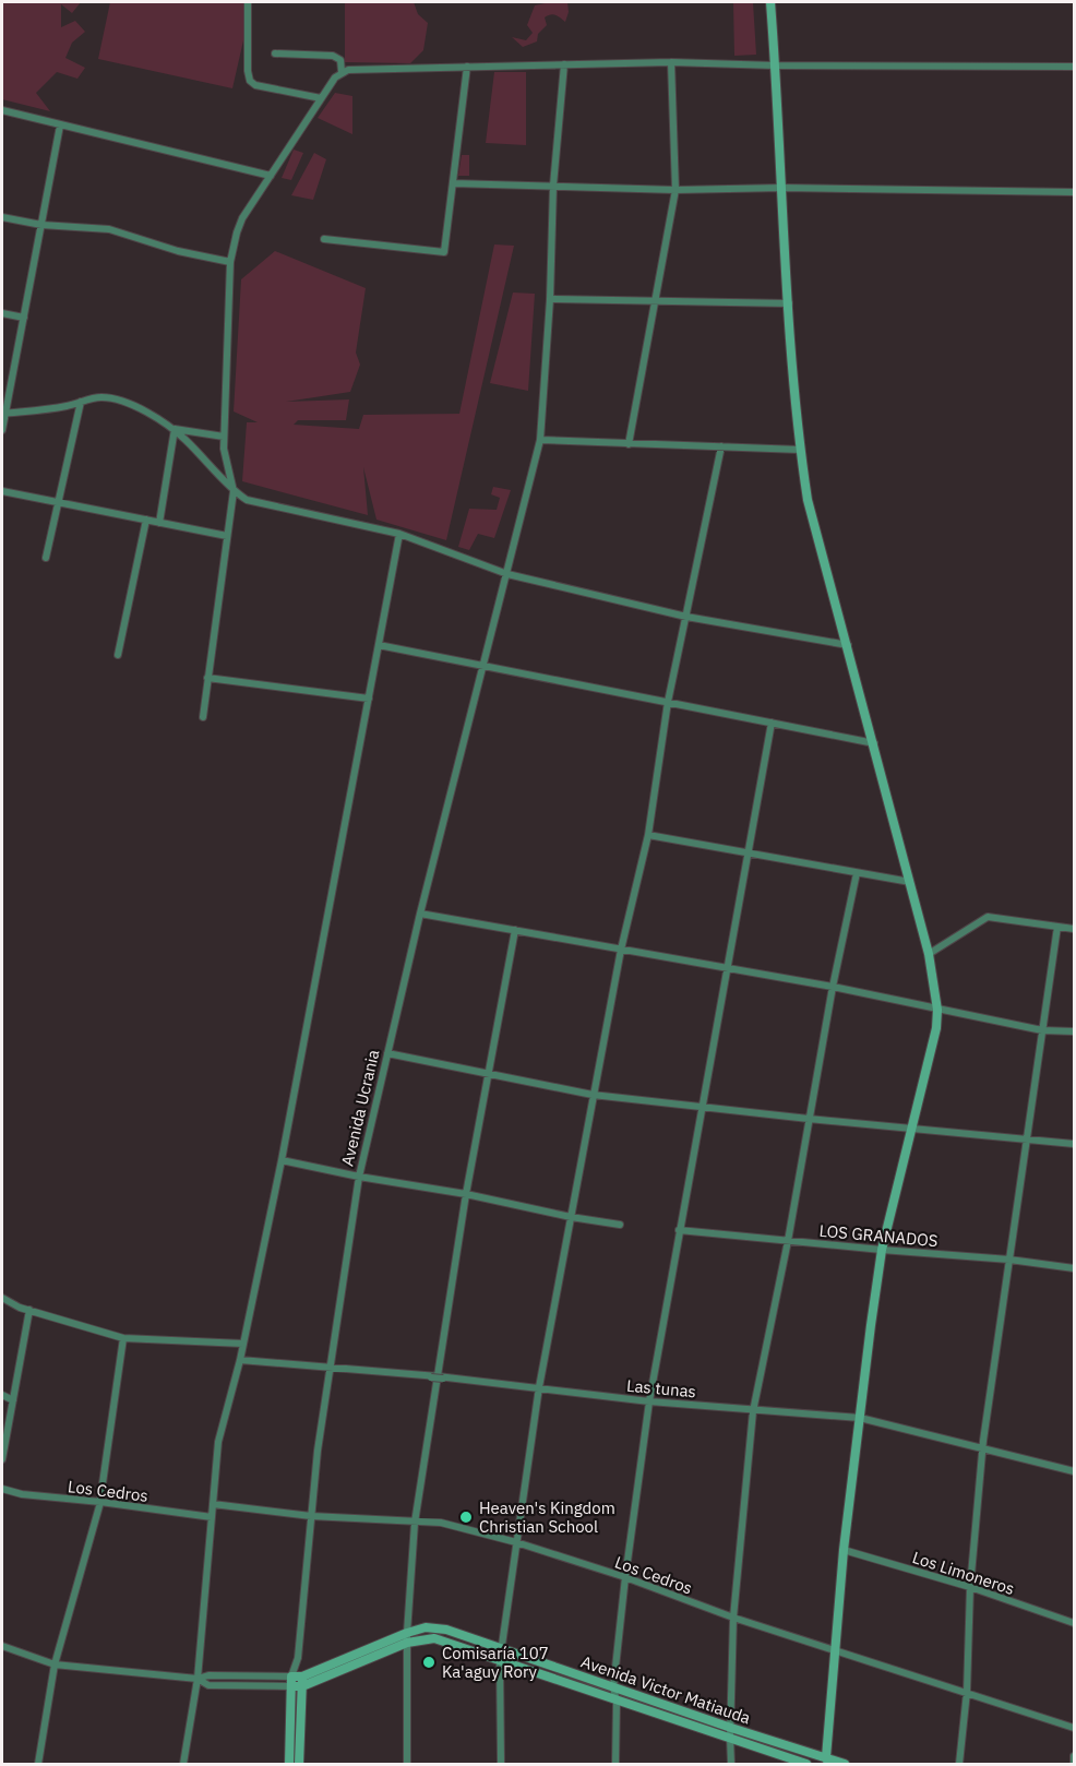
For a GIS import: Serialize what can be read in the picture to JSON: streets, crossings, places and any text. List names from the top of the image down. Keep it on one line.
{"streets":{"street":["Avenida Ucrania","LOS GRANADOS","Las tunas","Los Cedros","Los Limoneros","Avenida Victor Matiauda"]},"crossings":[["Avenida Ucrania","Las tunas"],["Avenida Ucrania","Los Cedros"],["Avenida Ucrania","Avenida Victor Matiauda"]],"places":["Heaven's Kingdom Christian School","Comisaría 107 Ka'aguy Rory"]}
